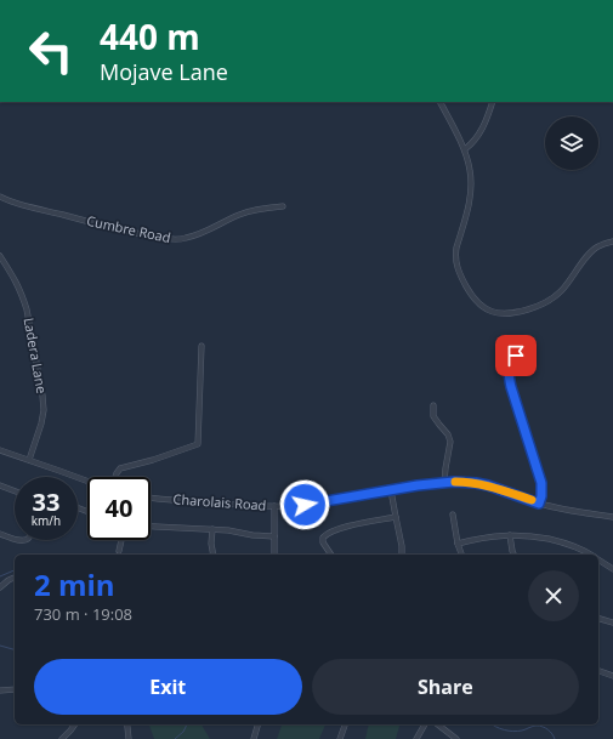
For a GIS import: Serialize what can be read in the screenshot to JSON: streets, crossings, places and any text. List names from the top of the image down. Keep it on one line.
{"streets":{"street":["Cumbre Road","Ladera Lane","Charolais Road"]},"page":{"turn":["440 m","Mojave Lane"],"speed":"33 km/h","limit":"40","heading":["2 min","730 m · 19:08"],"buttons":["Exit","Share"]}}
